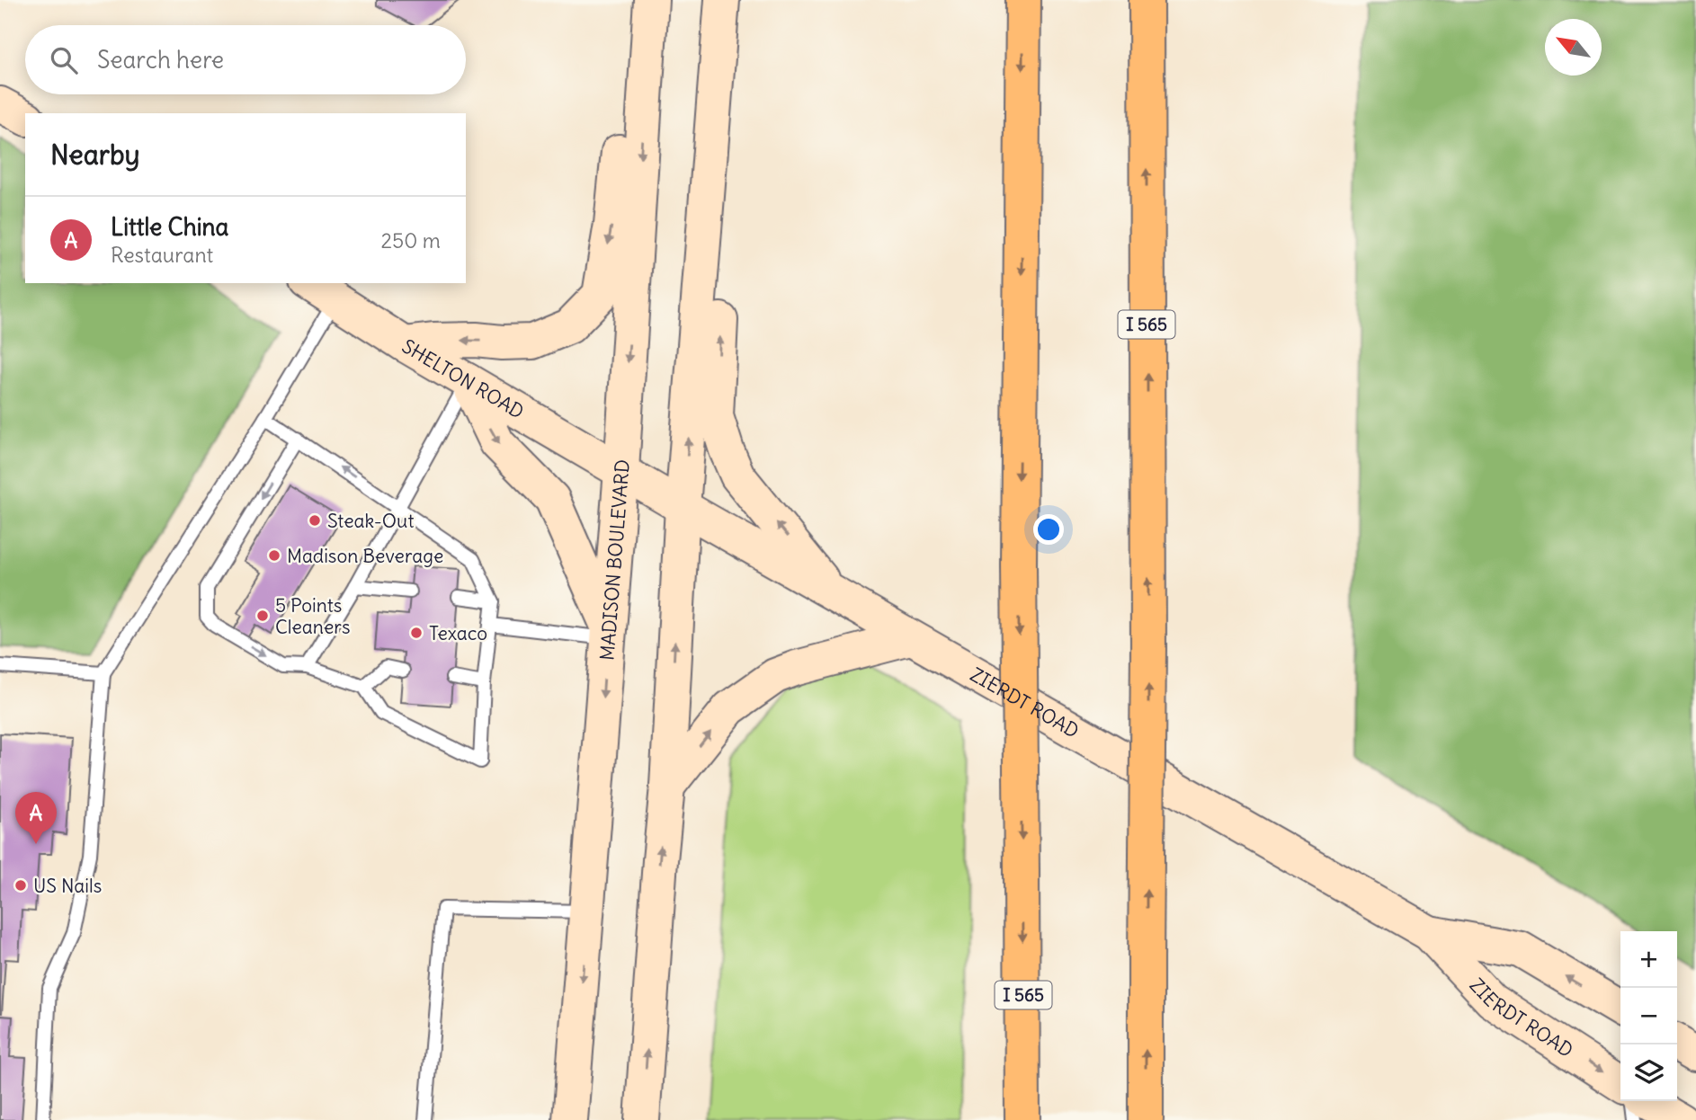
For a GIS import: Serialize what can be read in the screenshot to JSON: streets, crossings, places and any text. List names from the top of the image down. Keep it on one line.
{"streets":{"highway":["I 565"],"main road":["SHELTON ROAD","MADISON BOULEVARD","ZIERDT ROAD"]},"crossings":[["SHELTON ROAD","MADISON BOULEVARD"],["SHELTON ROAD","ZIERDT ROAD"],["MADISON BOULEVARD","ZIERDT ROAD"]],"places":["Steak-Out","Madison Beverage","5 Points Cleaners","Texaco","US Nails"],"north":"top left","page":{"search":"Search here","heading":"Nearby","list":[{"mark":"A","name":"Little China","note":"Restaurant","value":"250 m"}],"pins":"A","map_buttons":["+","−"]}}
